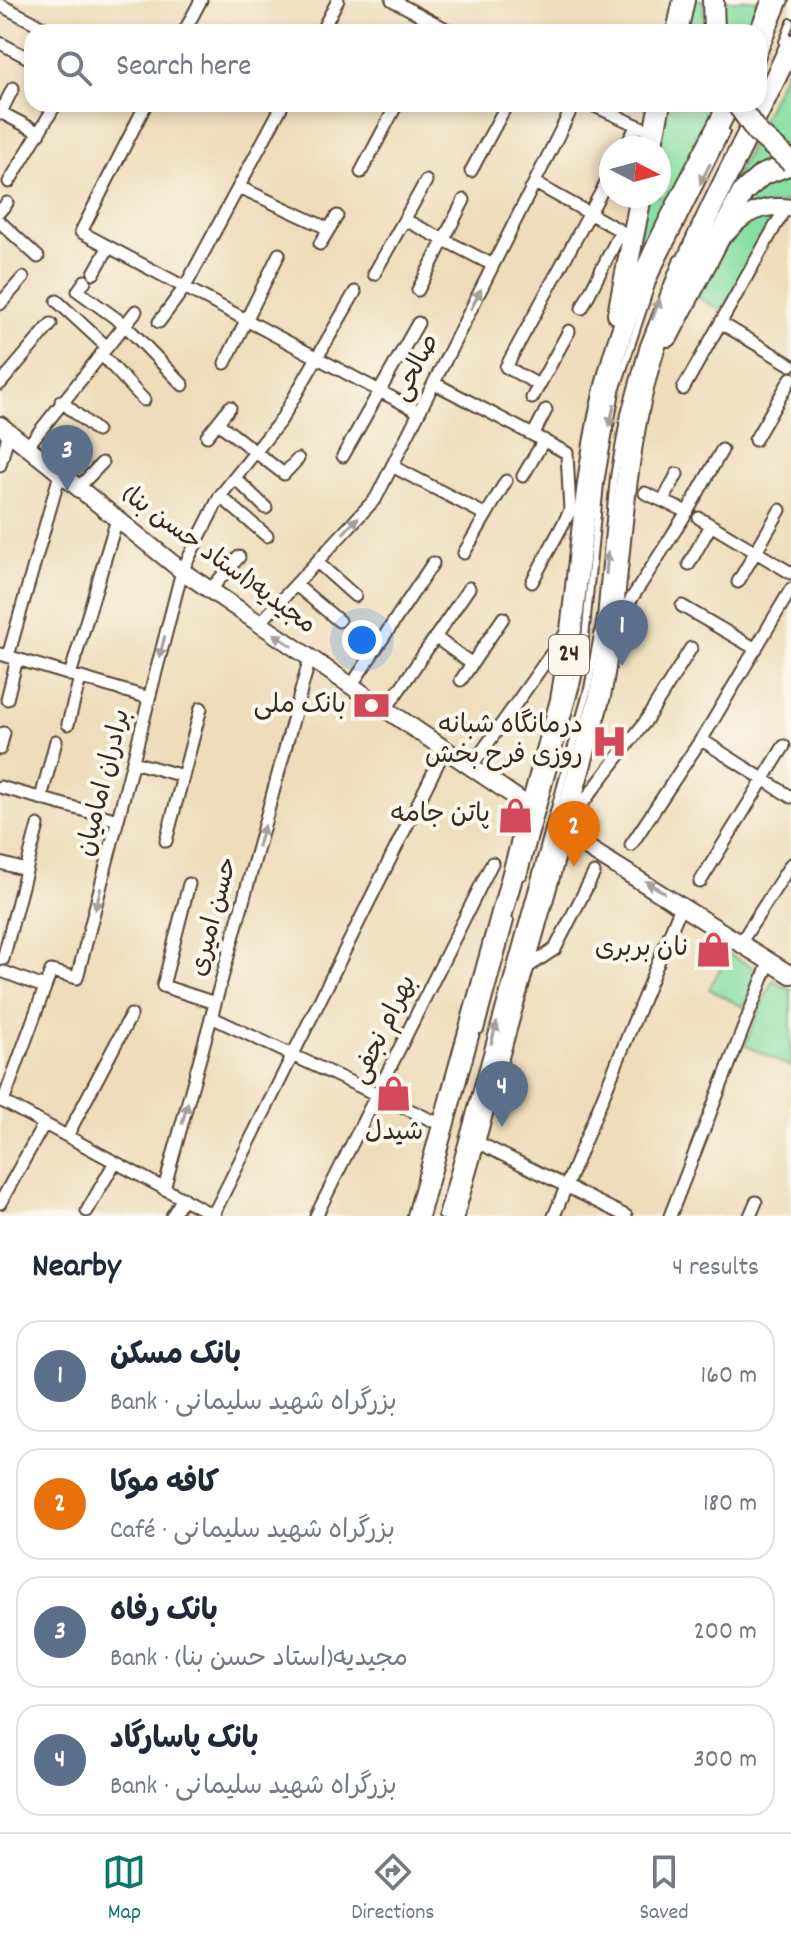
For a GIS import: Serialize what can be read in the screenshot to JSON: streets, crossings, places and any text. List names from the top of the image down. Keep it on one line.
{"streets":{"highway":["24"],"main road":["مجیدیه(استاد حسن بنا)"],"street":["صالحی","برادران امامیان","حسن امیری","بهرام نجفی"]},"crossings":[["صالحی","مجیدیه(استاد حسن بنا)"],["مجیدیه(استاد حسن بنا)","24"],["مجیدیه(استاد حسن بنا)","برادران امامیان"],["مجیدیه(استاد حسن بنا)","حسن امیری"]],"places":{"bank":["بانک ملی"],"hospital":["درمانگاه شبانه روزی فرح بخش"],"shop":["پاتن جامه","نان بربری","شیدل"]},"north":"right","page":{"search":"Search here","pins":["3","1","2","4"],"heading":["Nearby","4 results"],"list":[{"mark":"1","name":"بانک مسکن","note":"Bank · بزرگراه شهید سلیمانی","value":"160 m"},{"mark":"2","name":"کافه موکا","note":"Café · بزرگراه شهید سلیمانی","value":"180 m"},{"mark":"3","name":"بانک رفاه","note":"Bank · مجیدیه(استاد حسن بنا)","value":"200 m"},{"mark":"4","name":"بانک پاسارگاد","note":"Bank · بزرگراه شهید سلیمانی","value":"300 m"}],"nav":["Map","Directions","Saved"]}}
